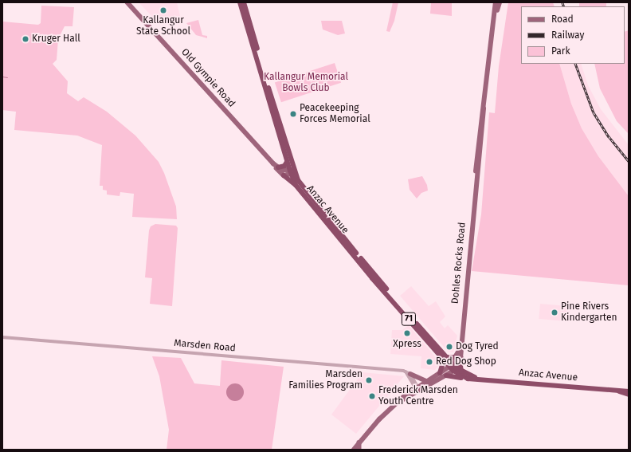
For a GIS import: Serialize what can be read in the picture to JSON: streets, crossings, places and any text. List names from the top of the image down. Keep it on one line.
{"streets":{"highway":["Anzac Avenue","71"],"main road":["Old Gympie Road","Dohles Rocks Road"],"street":["Marsden Road"]},"crossings":[["Anzac Avenue","Dohles Rocks Road"]],"parks":["Kallangur Memorial Bowls Club"],"places":["Kallangur State School","Kruger Hall","Peacekeeping Forces Memorial","Pine Rivers Kindergarten","Xpress","Dog Tyred","Red Dog Shop","Marsden Families Program","Frederick Marsden Youth Centre"],"legend":["Road","Railway","Park"]}
